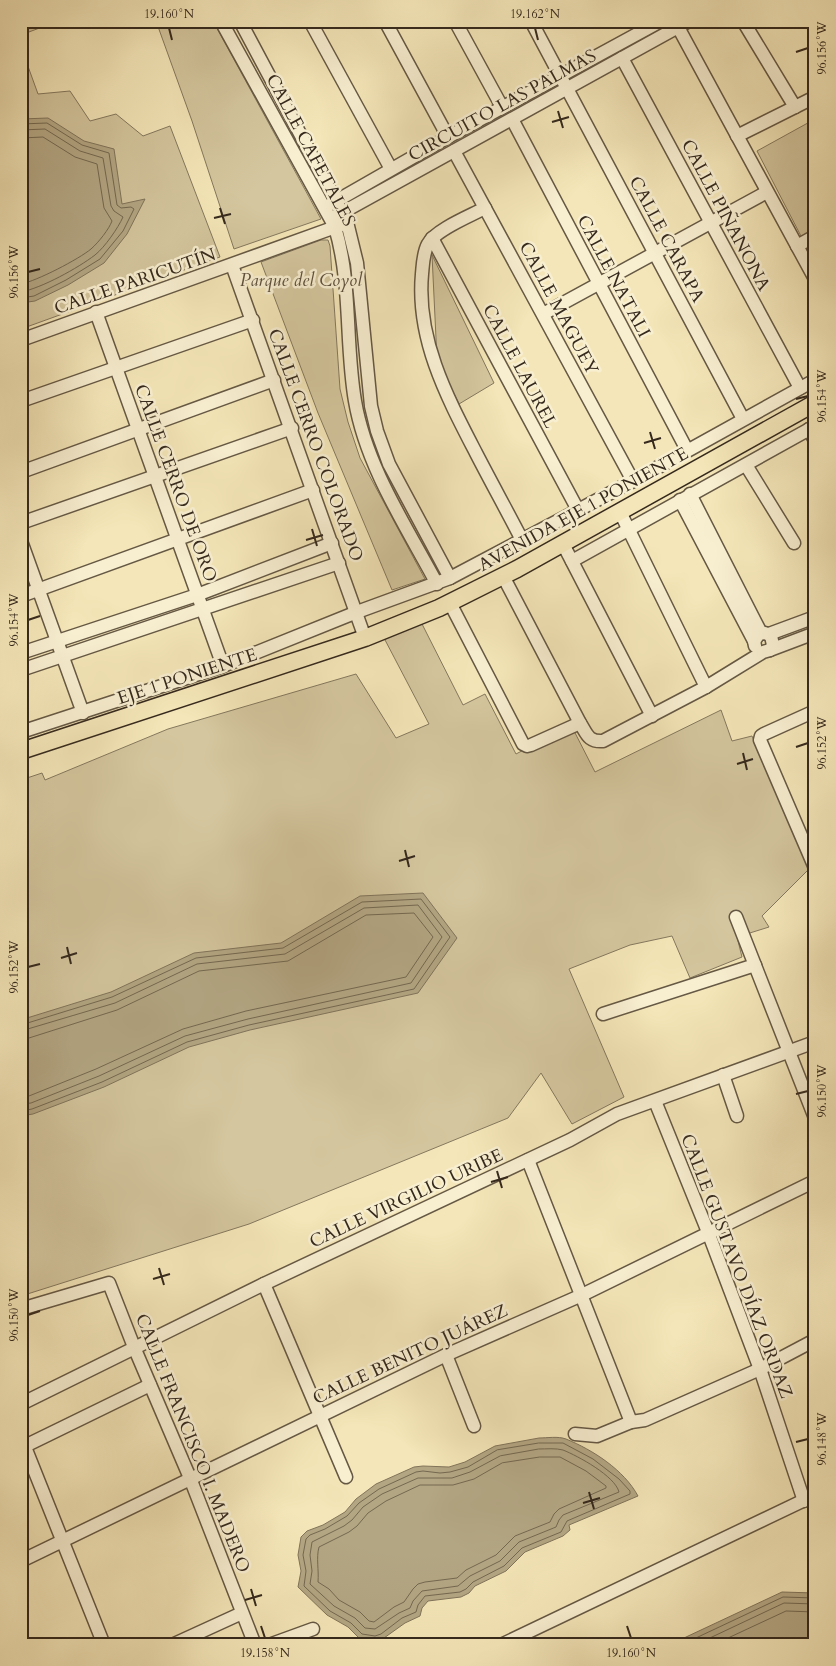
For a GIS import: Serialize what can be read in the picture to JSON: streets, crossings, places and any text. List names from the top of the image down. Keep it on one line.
{"streets":{"main road":["AVENIDA EJE 1 PONIENTE","EJE 1 PONIENTE"],"street":["CIRCUITO LAS PALMAS","CALLE CAFETALES","CALLE PIÑANONA","CALLE CARAPA","CALLE NATALI","CALLE PARICUTÍN","CALLE MAGUEY","CALLE LAUREL","CALLE CERRO COLORADO","CALLE CERRO DE ORO","CALLE VIRGILIO URIBE","CALLE GUSTAVO DÍAZ ORDAZ","CALLE BENITO JUÁREZ","CALLE FRANCISCO I. MADERO"]},"crossings":[["CIRCUITO LAS PALMAS","CALLE CAFETALES"],["CIRCUITO LAS PALMAS","CALLE PIÑANONA"],["CIRCUITO LAS PALMAS","CALLE CARAPA"],["CIRCUITO LAS PALMAS","CALLE NATALI"],["CIRCUITO LAS PALMAS","CALLE PARICUTÍN"],["CIRCUITO LAS PALMAS","CALLE MAGUEY"],["CALLE CAFETALES","CALLE PARICUTÍN"],["CALLE CAFETALES","AVENIDA EJE 1 PONIENTE"],["CALLE PIÑANONA","AVENIDA EJE 1 PONIENTE"],["CALLE CARAPA","AVENIDA EJE 1 PONIENTE"],["CALLE NATALI","AVENIDA EJE 1 PONIENTE"],["CALLE PARICUTÍN","CALLE CERRO COLORADO"],["CALLE PARICUTÍN","CALLE CERRO DE ORO"],["CALLE MAGUEY","AVENIDA EJE 1 PONIENTE"],["CALLE LAUREL","AVENIDA EJE 1 PONIENTE"],["CALLE CERRO COLORADO","AVENIDA EJE 1 PONIENTE"],["CALLE CERRO COLORADO","EJE 1 PONIENTE"],["CALLE CERRO DE ORO","AVENIDA EJE 1 PONIENTE"],["AVENIDA EJE 1 PONIENTE","EJE 1 PONIENTE"],["CALLE VIRGILIO URIBE","CALLE GUSTAVO DÍAZ ORDAZ"],["CALLE VIRGILIO URIBE","CALLE FRANCISCO I. MADERO"],["CALLE GUSTAVO DÍAZ ORDAZ","CALLE BENITO JUÁREZ"],["CALLE BENITO JUÁREZ","CALLE FRANCISCO I. MADERO"]],"parks":["Parque del Coyol"],"coordinates":["19.160°N","19.162°N","96.156°W","96.154°W","96.152°W","96.150°W","96.148°W","19.158°N"]}
